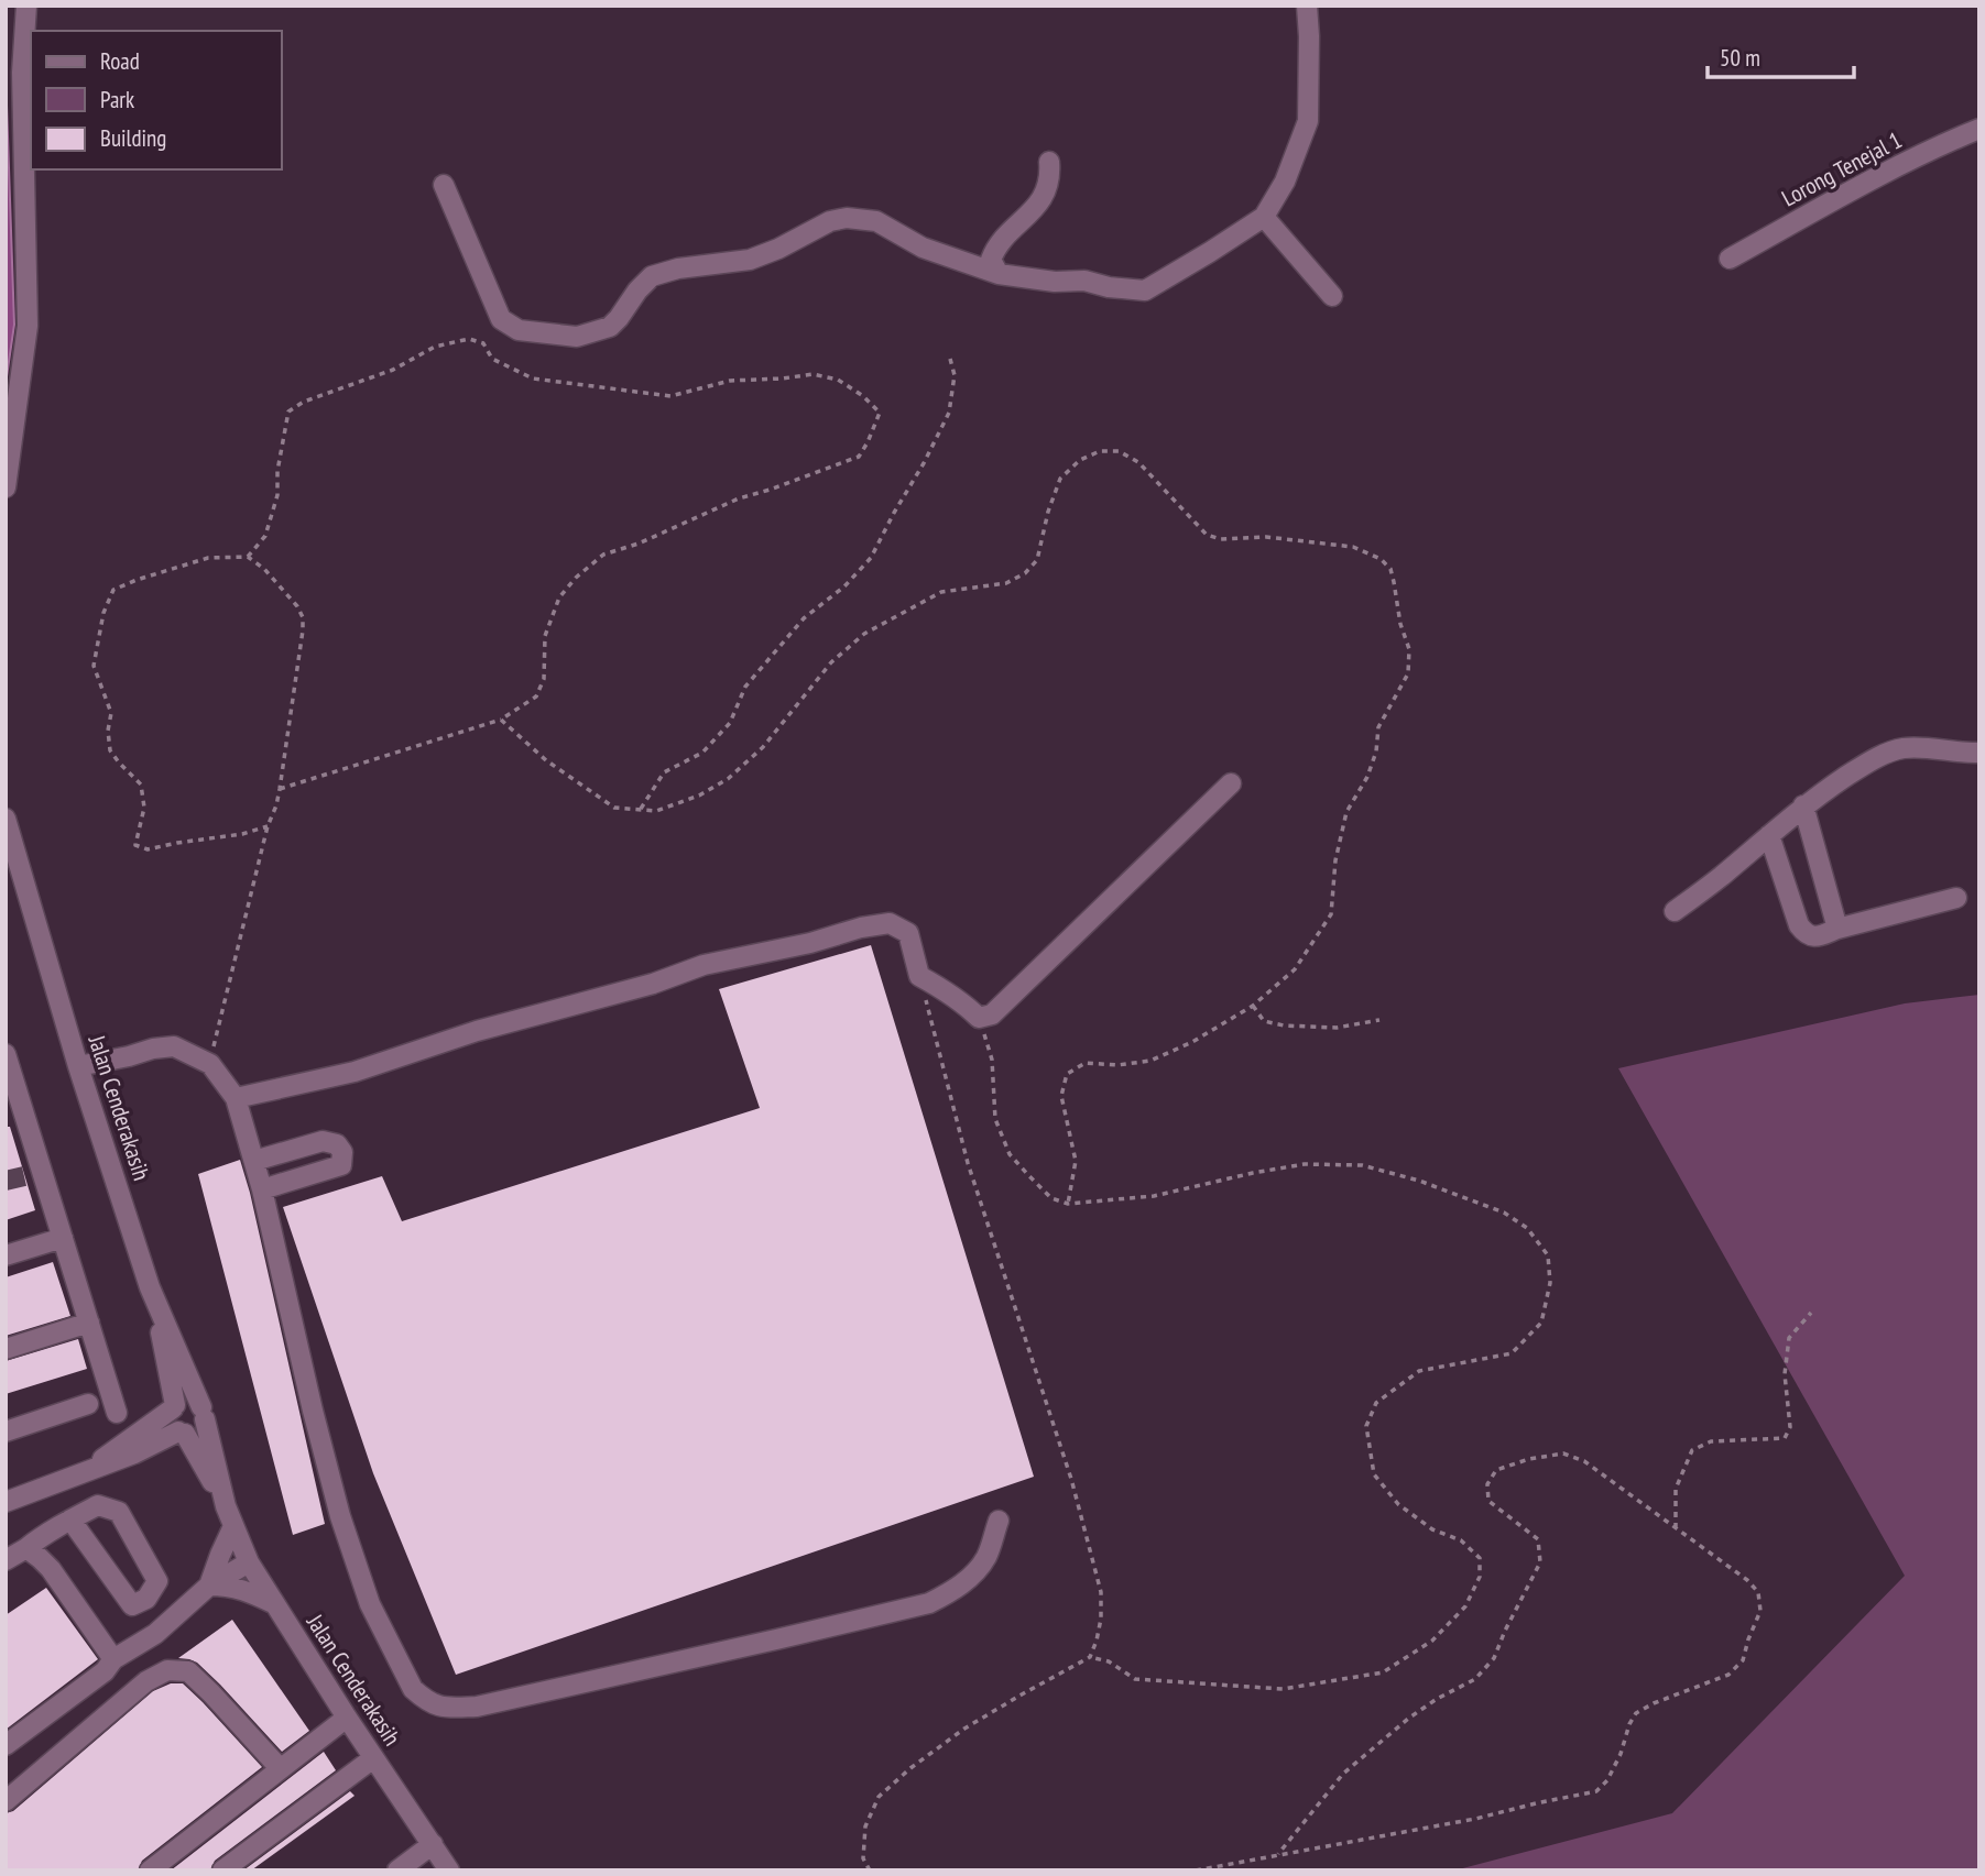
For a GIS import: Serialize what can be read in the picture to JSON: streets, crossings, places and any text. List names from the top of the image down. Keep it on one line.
{"streets":{"street":["Lorong Tenejal 1","Jalan Cenderakasih"]},"legend":["Road","Park","Building"],"scale_bar":"50 m"}
